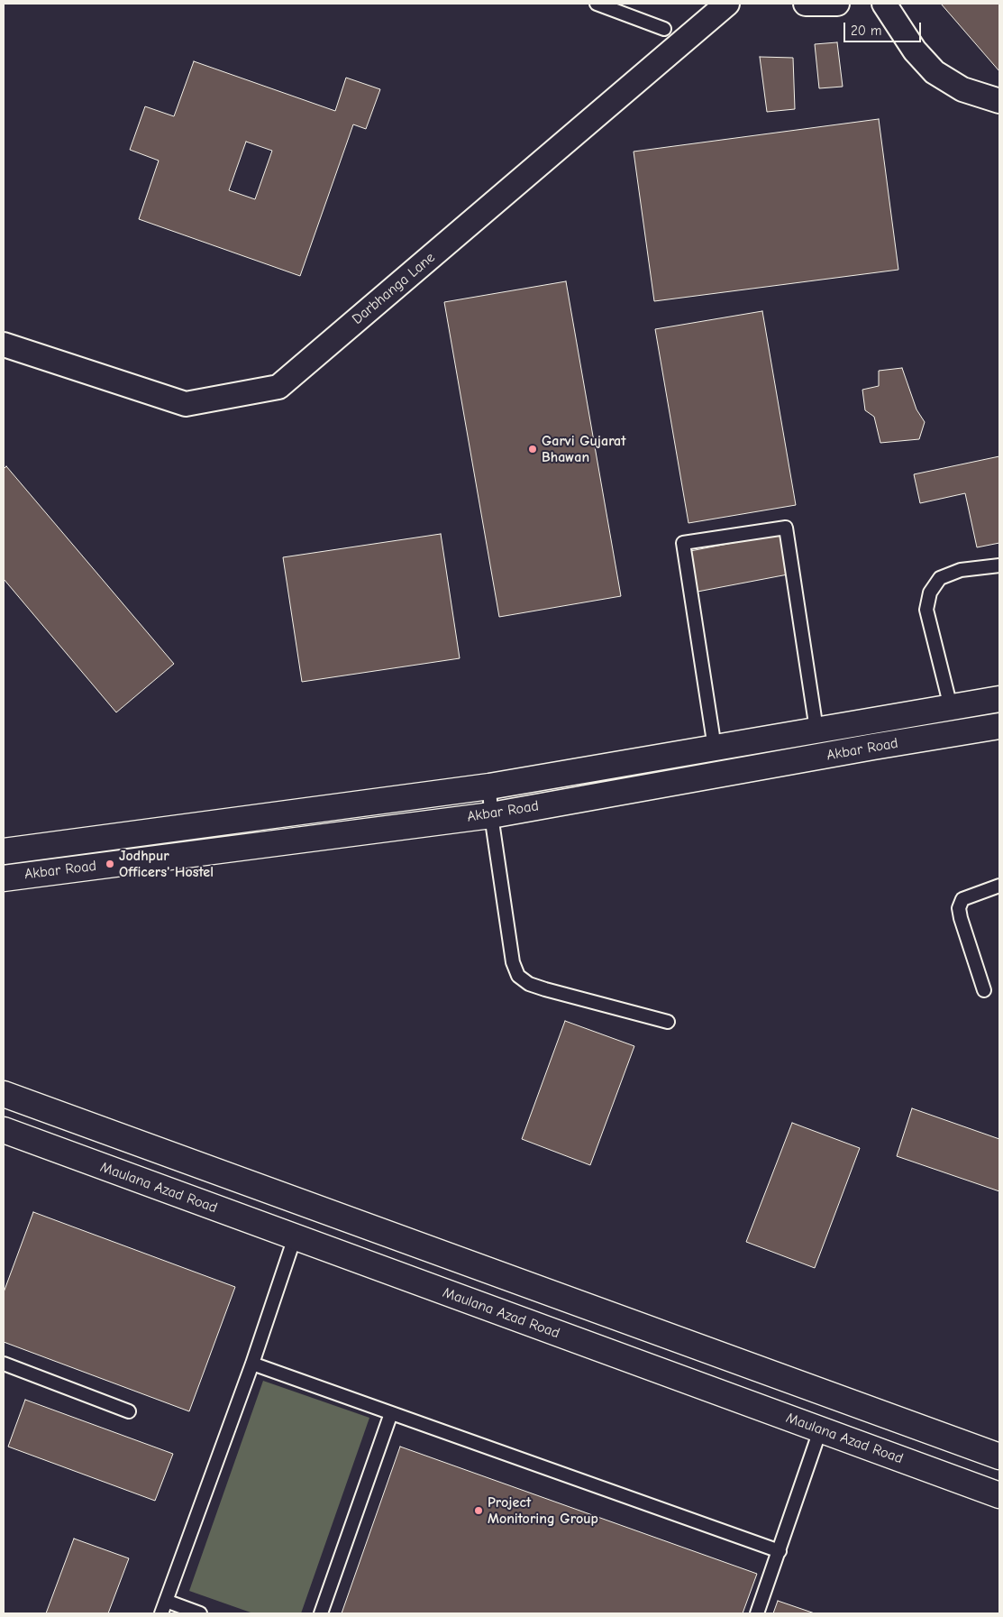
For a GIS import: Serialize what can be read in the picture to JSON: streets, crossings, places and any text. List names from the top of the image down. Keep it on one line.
{"streets":{"main road":["Akbar Road","Maulana Azad Road"],"street":["Darbhanga Lane"]},"places":["Garvi Gujarat Bhawan","Jodhpur Officers' Hostel","Project Monitoring Group"],"scale_bar":"20 m"}
